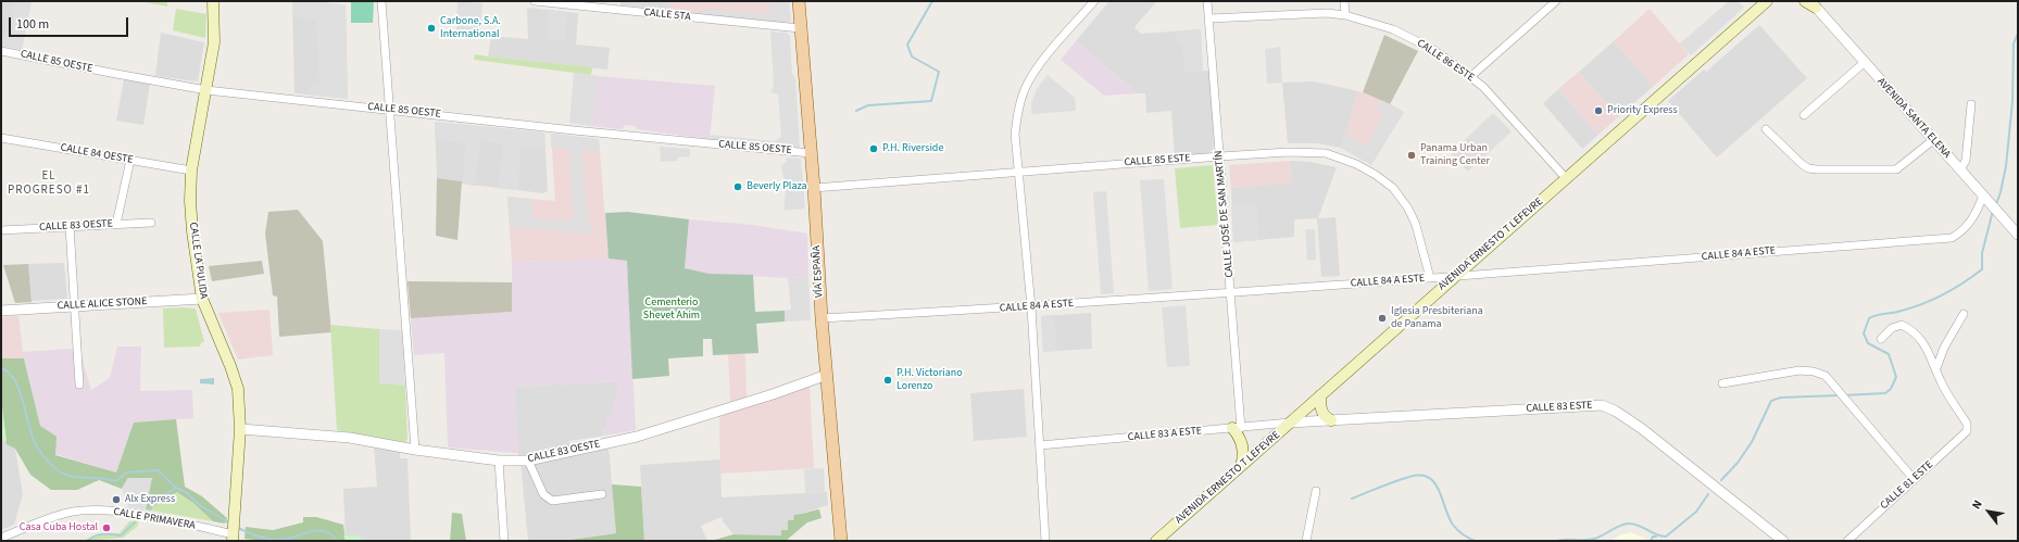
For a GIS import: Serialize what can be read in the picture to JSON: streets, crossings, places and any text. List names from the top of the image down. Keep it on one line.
{"streets":{"main road":["AVENIDA ERNESTO T LEFEVRE","CALLE LA PULIDA","VÍA ESPAÑA"],"street":["CALLE 5TA","CALLE 86 ESTE","CALLE 85 OESTE","AVENIDA SANTA ELENA","CALLE 84 OESTE","CALLE 85 ESTE","CALLE JOSÉ DE SAN MARTÍN","CALLE 83 OESTE","CALLE 84 A ESTE","CALLE ALICE STONE","CALLE 83 ESTE","CALLE 83 A ESTE","CALLE 81 ESTE","CALLE PRIMAVERA"]},"crossings":[["CALLE 5TA","VÍA ESPAÑA"],["CALLE 86 ESTE","CALLE JOSÉ DE SAN MARTÍN"],["CALLE 86 ESTE","AVENIDA ERNESTO T LEFEVRE"],["CALLE 85 OESTE","CALLE LA PULIDA"],["CALLE 85 OESTE","VÍA ESPAÑA"],["AVENIDA SANTA ELENA","CALLE 84 A ESTE"],["CALLE 84 OESTE","CALLE LA PULIDA"],["CALLE 85 ESTE","CALLE JOSÉ DE SAN MARTÍN"],["CALLE 85 ESTE","CALLE 84 A ESTE"],["CALLE 85 ESTE","VÍA ESPAÑA"],["CALLE JOSÉ DE SAN MARTÍN","CALLE 84 A ESTE"],["CALLE JOSÉ DE SAN MARTÍN","CALLE 83 A ESTE"],["CALLE 83 OESTE","CALLE LA PULIDA"],["CALLE 83 OESTE","VÍA ESPAÑA"],["AVENIDA ERNESTO T LEFEVRE","CALLE 84 A ESTE"],["AVENIDA ERNESTO T LEFEVRE","CALLE 83 ESTE"],["AVENIDA ERNESTO T LEFEVRE","CALLE 83 A ESTE"],["CALLE 84 A ESTE","VÍA ESPAÑA"],["CALLE LA PULIDA","CALLE ALICE STONE"],["CALLE LA PULIDA","CALLE PRIMAVERA"],["CALLE 83 ESTE","CALLE 83 A ESTE"]],"districts":["EL PROGRESO #1"],"parks":["Cementerio Shevet Ahim"],"places":["Carbone, S.A. International","Priority Express","P.H. Riverside","Panama Urban Training Center","Beverly Plaza","Iglesia Presbiteriana de Panama","P.H. Victoriano Lorenzo","Alx Express","Casa Cuba Hostal"],"scale_bar":"100 m","north":"top left"}
